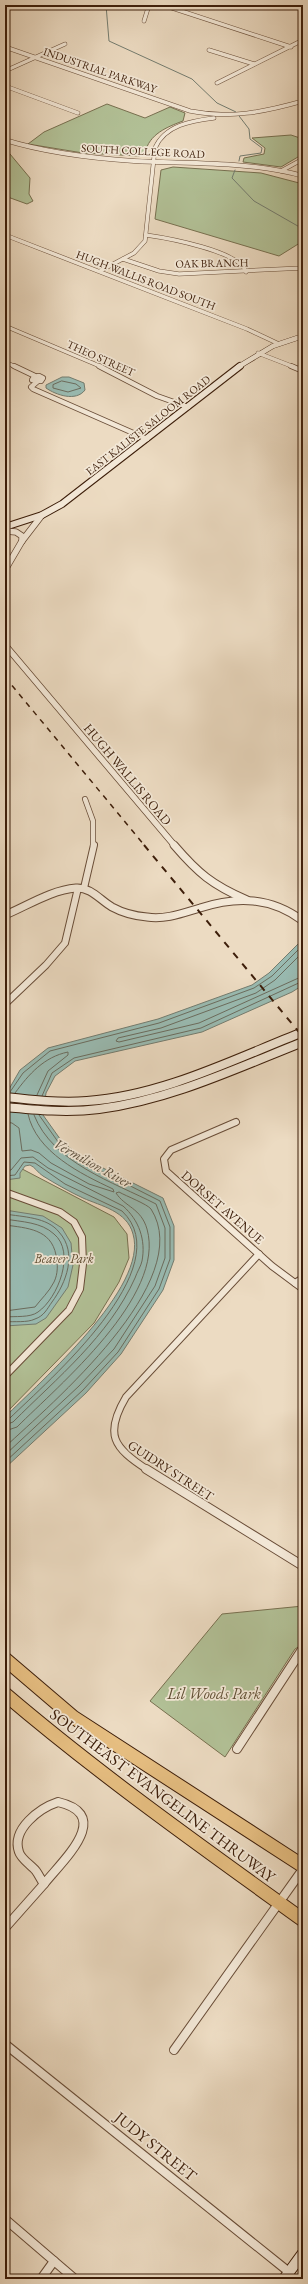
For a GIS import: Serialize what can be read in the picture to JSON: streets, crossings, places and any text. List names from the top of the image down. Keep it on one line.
{"streets":{"highway":["SOUTHEAST EVANGELINE THRUWAY"],"main road":["EAST KALISTE SALOOM ROAD"],"street":["INDUSTRIAL PARKWAY","SOUTH COLLEGE ROAD","OAK BRANCH","HUGH WALLIS ROAD SOUTH","THEO STREET","HUGH WALLIS ROAD","DORSET AVENUE","GUIDRY STREET","JUDY STREET"]},"crossings":[["HUGH WALLIS ROAD SOUTH","EAST KALISTE SALOOM ROAD"],["THEO STREET","EAST KALISTE SALOOM ROAD"],["DORSET AVENUE","GUIDRY STREET"]],"water":["Vermilion River"],"parks":["Beaver Park","Lil Woods Park"]}
